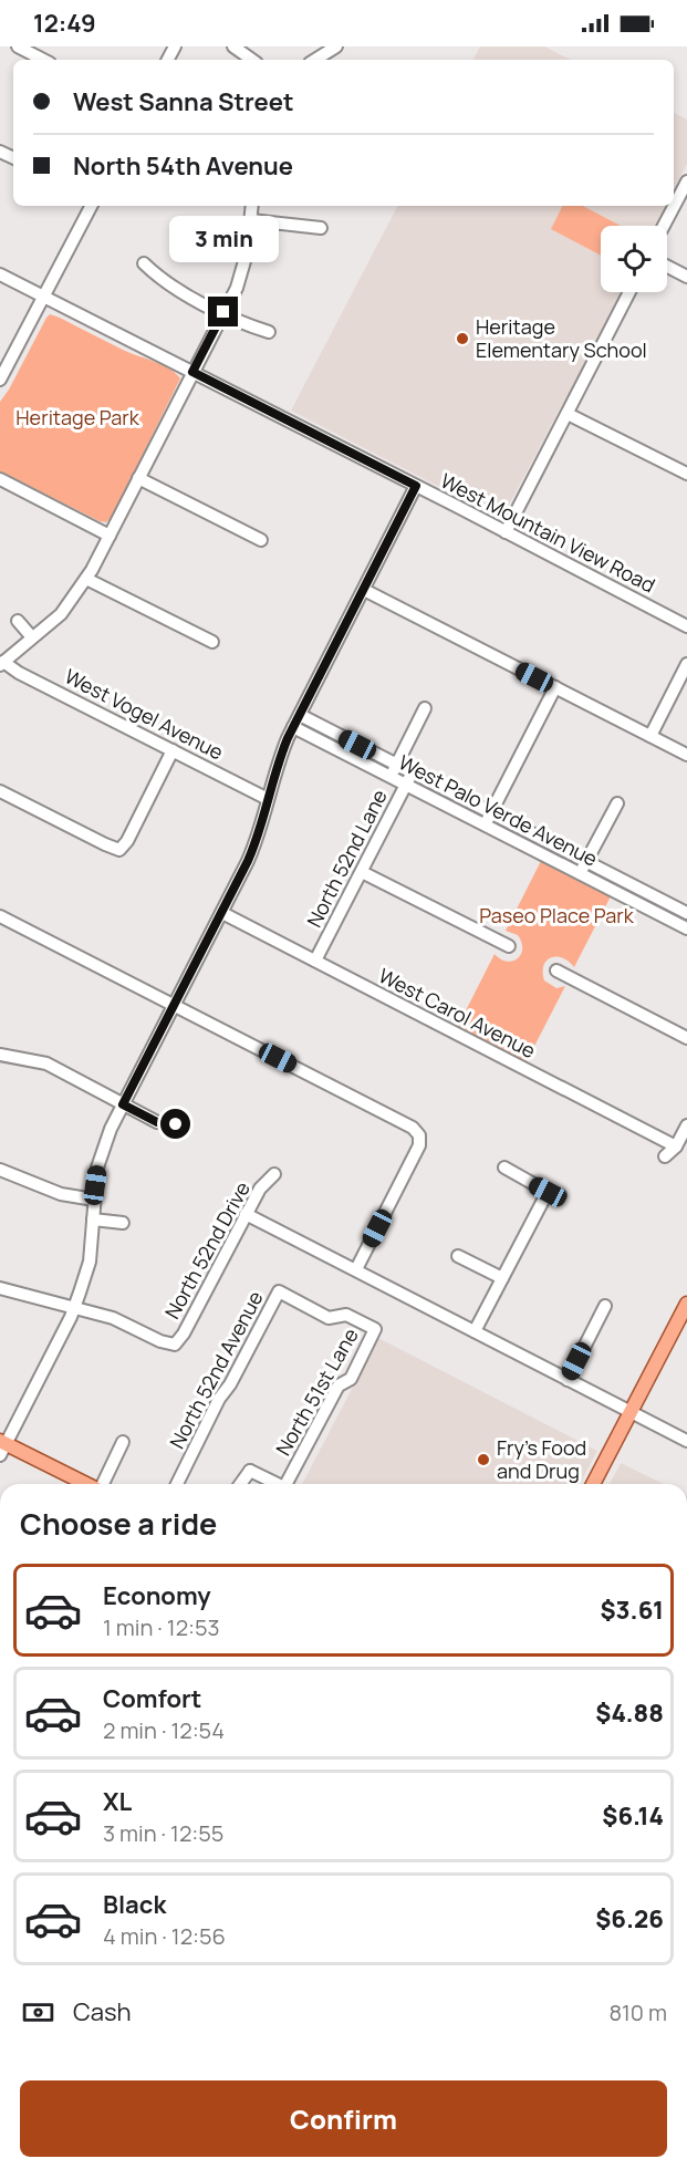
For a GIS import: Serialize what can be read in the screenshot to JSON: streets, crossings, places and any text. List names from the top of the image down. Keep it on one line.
{"streets":{"street":["West Mountain View Road","West Vogel Avenue","West Palo Verde Avenue","North 52nd Lane","West Carol Avenue","North 52nd Drive","North 52nd Avenue","North 51st Lane"]},"crossings":[["West Palo Verde Avenue","North 52nd Lane"],["North 52nd Lane","West Carol Avenue"],["North 52nd Avenue","North 51st Lane"]],"parks":["Heritage Park","Paseo Place Park"],"places":["Heritage Elementary School","Fry's Food and Drug"],"page":{"status":"12:49","banner":["West Sanna Street","North 54th Avenue"],"bubble":"3 min","heading":"Choose a ride","list":[{"name":"Economy","note":"1 min · 12:53","value":"$3.61"},{"name":"Comfort","note":"2 min · 12:54","value":"$4.88"},{"name":"XL","note":"3 min · 12:55","value":"$6.14"},{"name":"Black","note":"4 min · 12:56","value":"$6.26"}],"pay":["Cash","810 m"],"buttons":"Confirm"}}
